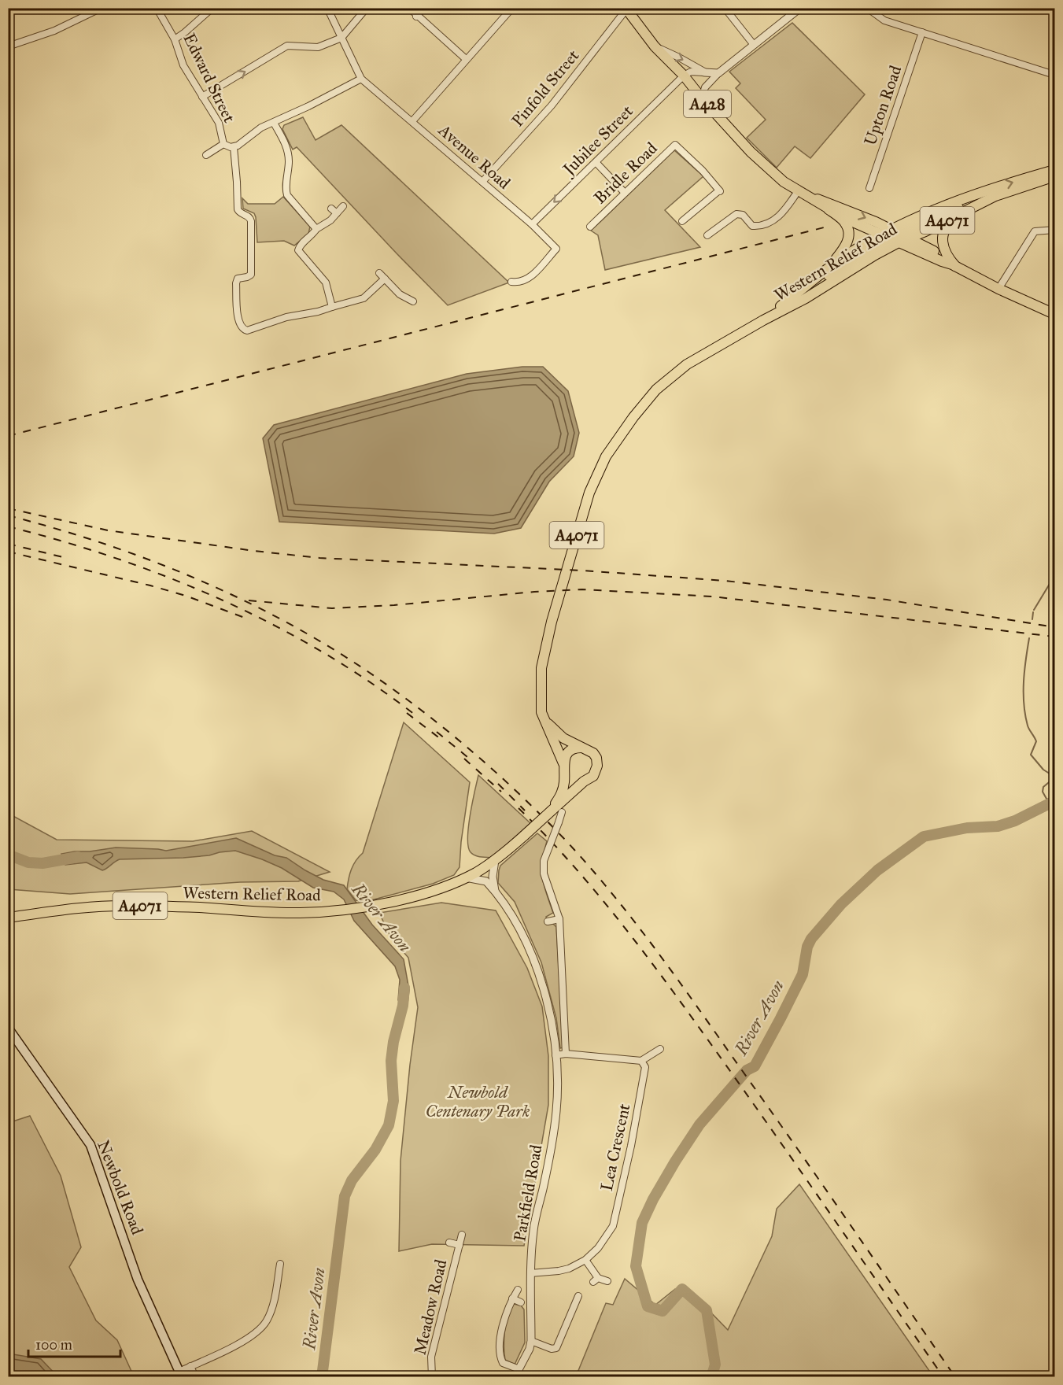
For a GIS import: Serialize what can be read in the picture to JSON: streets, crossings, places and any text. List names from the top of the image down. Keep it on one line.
{"streets":{"main road":["A428","A4071","Western Relief Road","Newbold Road"],"street":["Edward Street","Pinfold Street","Upton Road","Jubilee Street","Avenue Road","Bridle Road","Lea Crescent","Parkfield Road","Meadow Road"]},"crossings":[["Pinfold Street","A428"],["Pinfold Street","Avenue Road"],["A428","Jubilee Street"],["A428","Western Relief Road"],["Jubilee Street","Avenue Road"],["A4071","Western Relief Road"],["Western Relief Road","Parkfield Road"],["Lea Crescent","Parkfield Road"]],"one_way":["Jubilee Street"],"water":["River Avon"],"parks":["Newbold Centenary Park"],"scale_bar":"100 m"}
